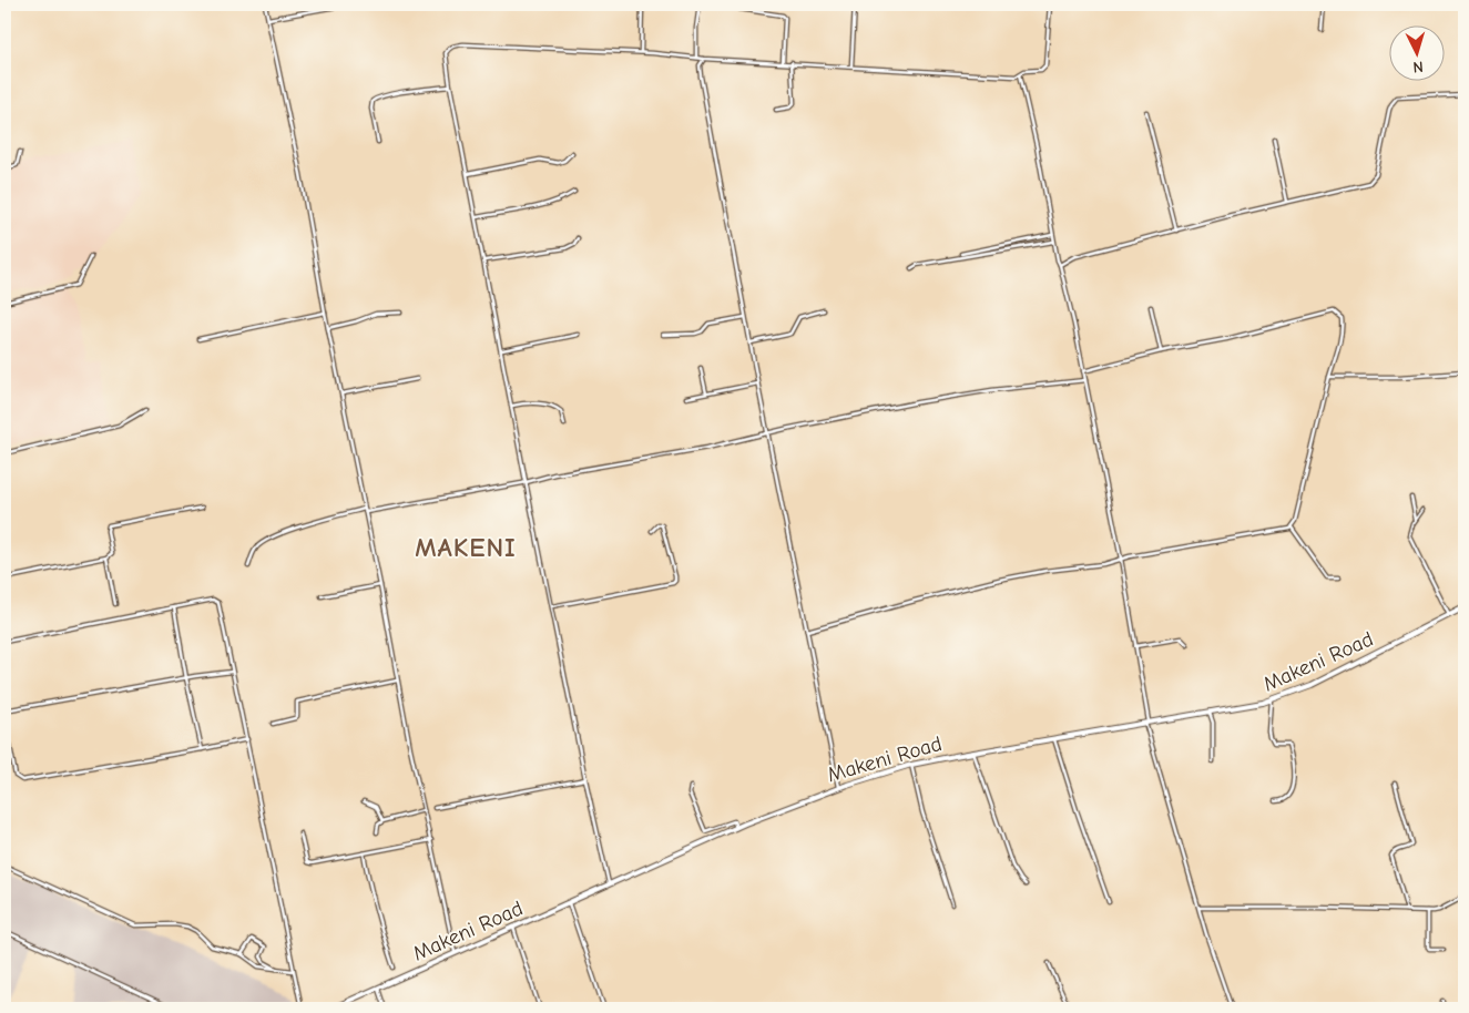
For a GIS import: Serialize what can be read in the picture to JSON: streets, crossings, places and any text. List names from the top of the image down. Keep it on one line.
{"streets":{"main road":["Makeni Road"]},"districts":["MAKENI"],"north":"bottom"}
